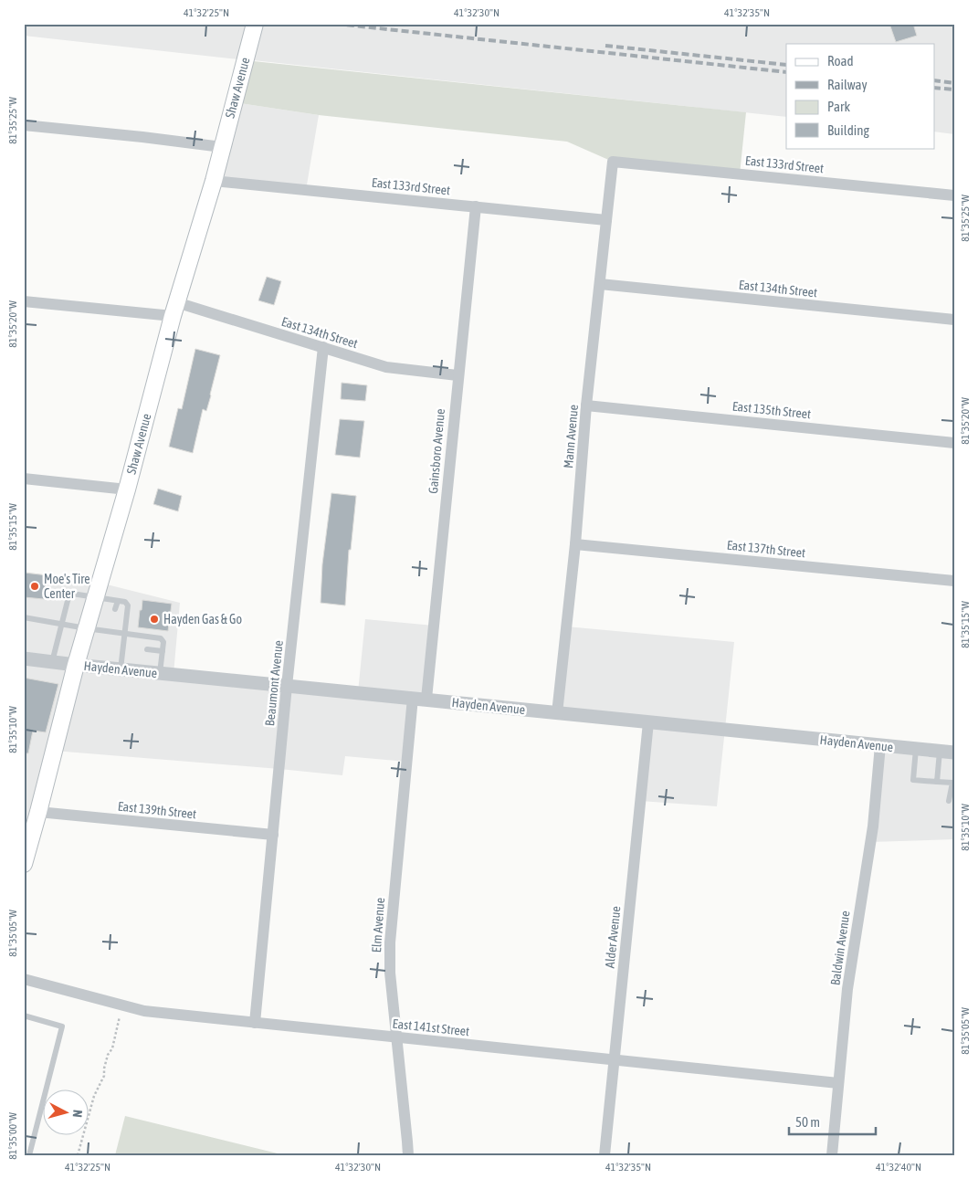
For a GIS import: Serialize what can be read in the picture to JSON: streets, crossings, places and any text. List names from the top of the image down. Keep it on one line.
{"streets":{"main road":["Shaw Avenue"],"street":["East 133rd Street","East 134th Street","East 135th Street","Mann Avenue","Gainsboro Avenue","East 137th Street","Hayden Avenue","Beaumont Avenue","East 139th Street","Elm Avenue","Alder Avenue","Baldwin Avenue","East 141st Street"]},"crossings":[["Shaw Avenue","East 133rd Street"],["Shaw Avenue","East 134th Street"],["Shaw Avenue","Hayden Avenue"],["Shaw Avenue","East 139th Street"],["East 133rd Street","Mann Avenue"],["East 133rd Street","Gainsboro Avenue"],["East 134th Street","Mann Avenue"],["East 134th Street","Gainsboro Avenue"],["East 134th Street","Beaumont Avenue"],["East 135th Street","Mann Avenue"],["Mann Avenue","East 137th Street"],["Mann Avenue","Hayden Avenue"],["Gainsboro Avenue","Hayden Avenue"],["Hayden Avenue","Beaumont Avenue"],["Hayden Avenue","Elm Avenue"],["Hayden Avenue","Alder Avenue"],["Hayden Avenue","Baldwin Avenue"],["Beaumont Avenue","East 139th Street"],["Beaumont Avenue","East 141st Street"],["Elm Avenue","East 141st Street"],["Alder Avenue","East 141st Street"],["Baldwin Avenue","East 141st Street"]],"places":["Moe's Tire Center","Hayden Gas & Go"],"legend":["Road","Railway","Park","Building"],"scale_bar":"50 m","north":"right","coordinates":["41°32'25\"N","41°32'30\"N","41°32'35\"N","81°35'25\"W","81°35'20\"W","81°35'15\"W","81°35'10\"W","81°35'05\"W","81°35'00\"W","41°32'40\"N"]}
